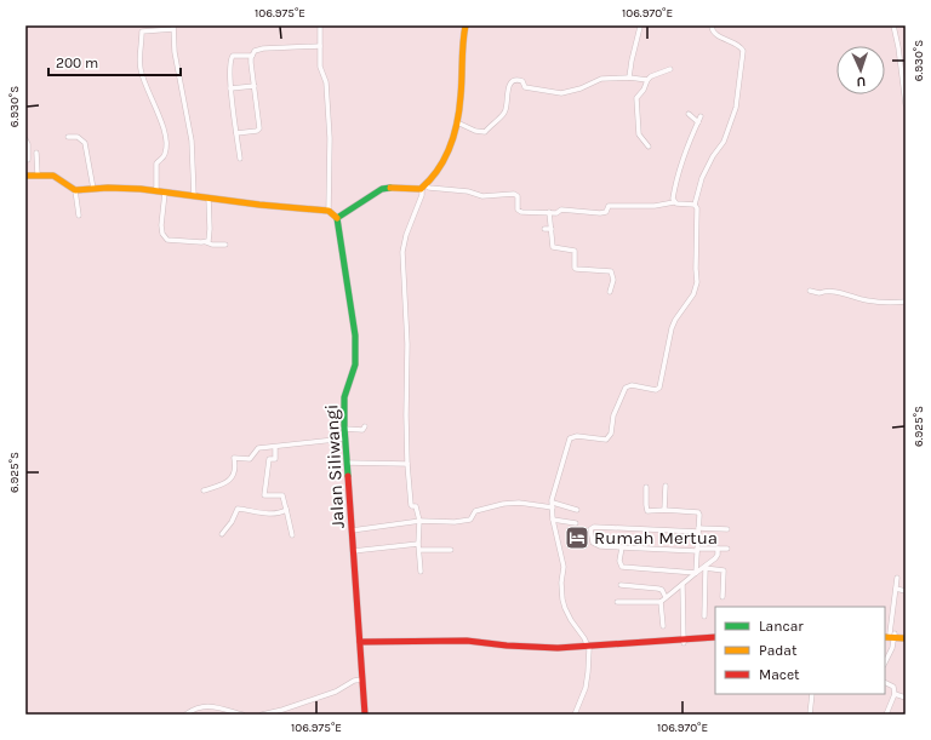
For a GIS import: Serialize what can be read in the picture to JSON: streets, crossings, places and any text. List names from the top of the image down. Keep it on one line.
{"streets":{"main road":["Jalan Siliwangi"]},"places":{"hotel":["Rumah Mertua"]},"legend":["Lancar","Padat","Macet"],"scale_bar":"200 m","north":"bottom","coordinates":["106.975°E","106.970°E","6.930°S","6.925°S"]}
